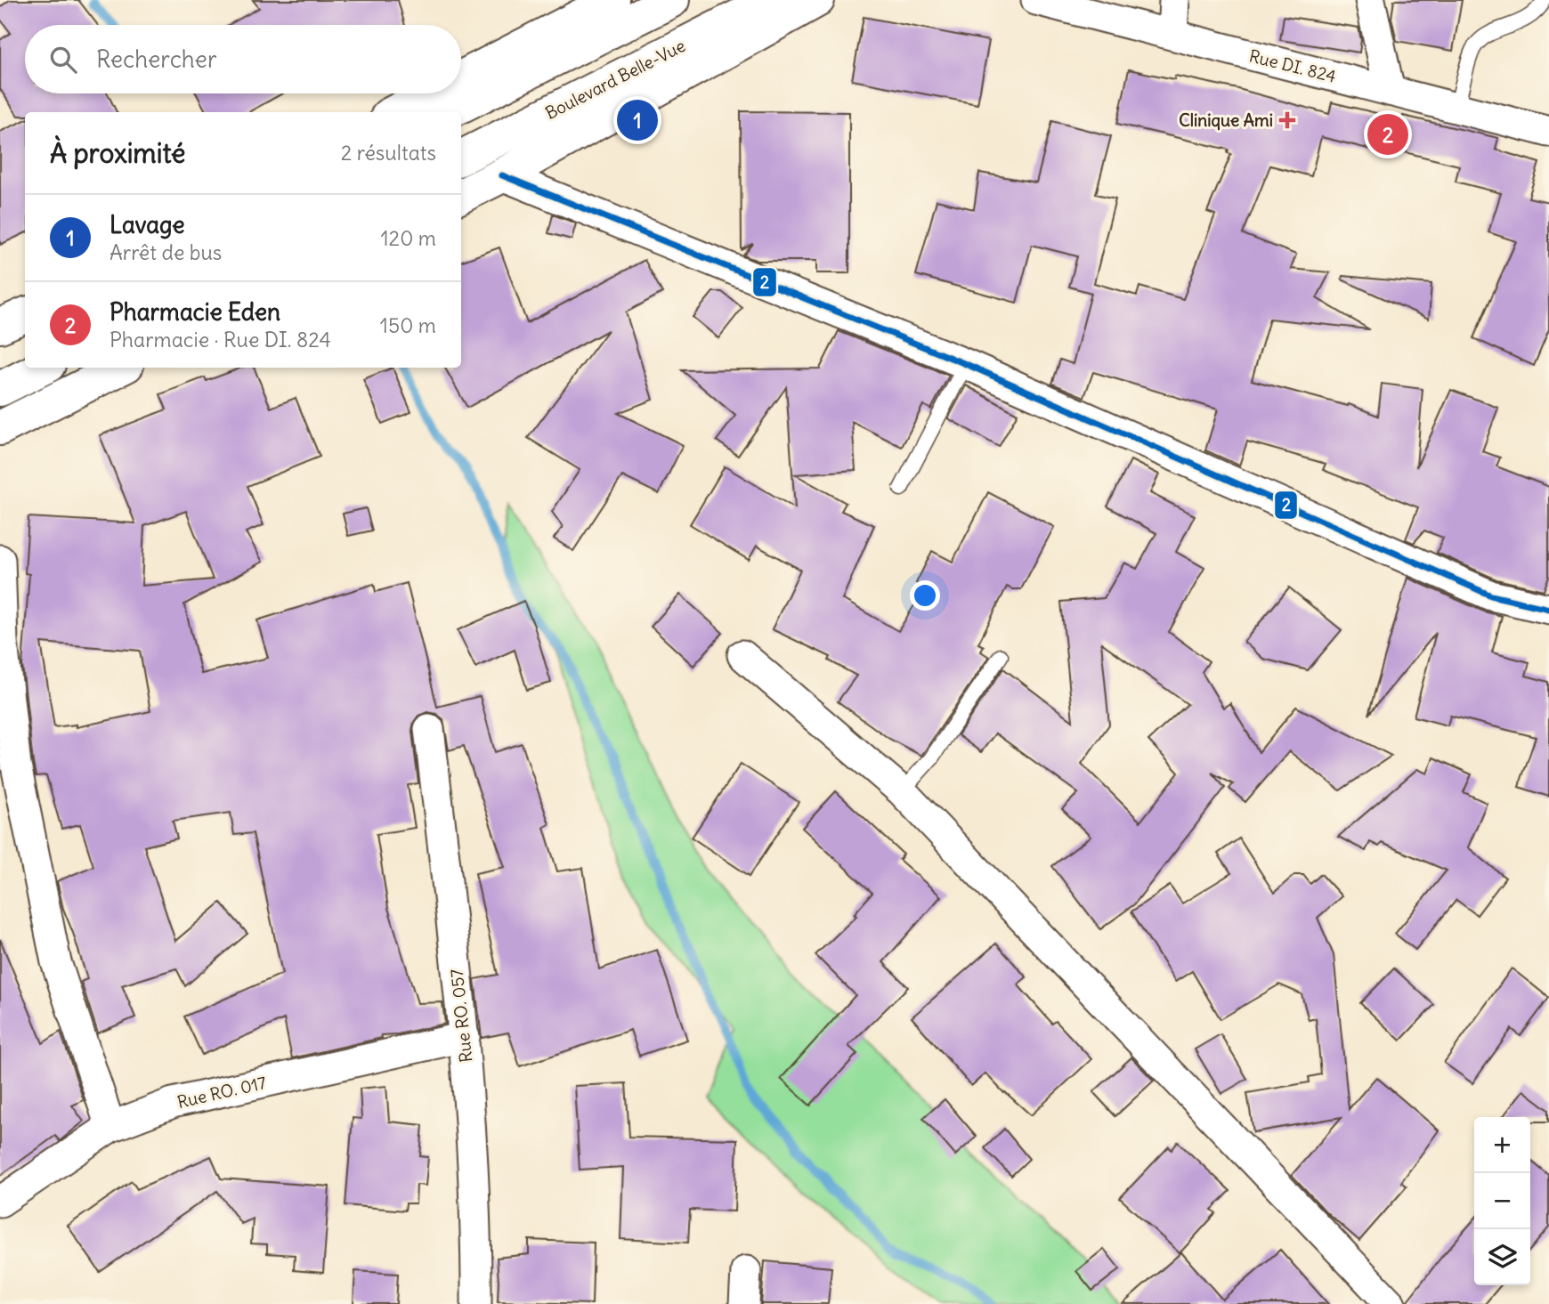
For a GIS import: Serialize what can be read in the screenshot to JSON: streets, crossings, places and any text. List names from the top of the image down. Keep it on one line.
{"streets":{"street":["Rue DI. 824","Boulevard Belle-Vue","Rue RO. 057","Rue RO. 017"]},"crossings":[["Rue RO. 057","Rue RO. 017"]],"places":{"health":["Clinique Ami"]},"lines":["transit line 2"],"page":{"search":"Rechercher","pins":["1","2"],"heading":["À proximité","2 résultats"],"list":[{"mark":"1","name":"Lavage","note":"Arrêt de bus","value":"120 m"},{"mark":"2","name":"Pharmacie Eden","note":"Pharmacie · Rue DI. 824","value":"150 m"}],"map_buttons":["+","−"]}}
